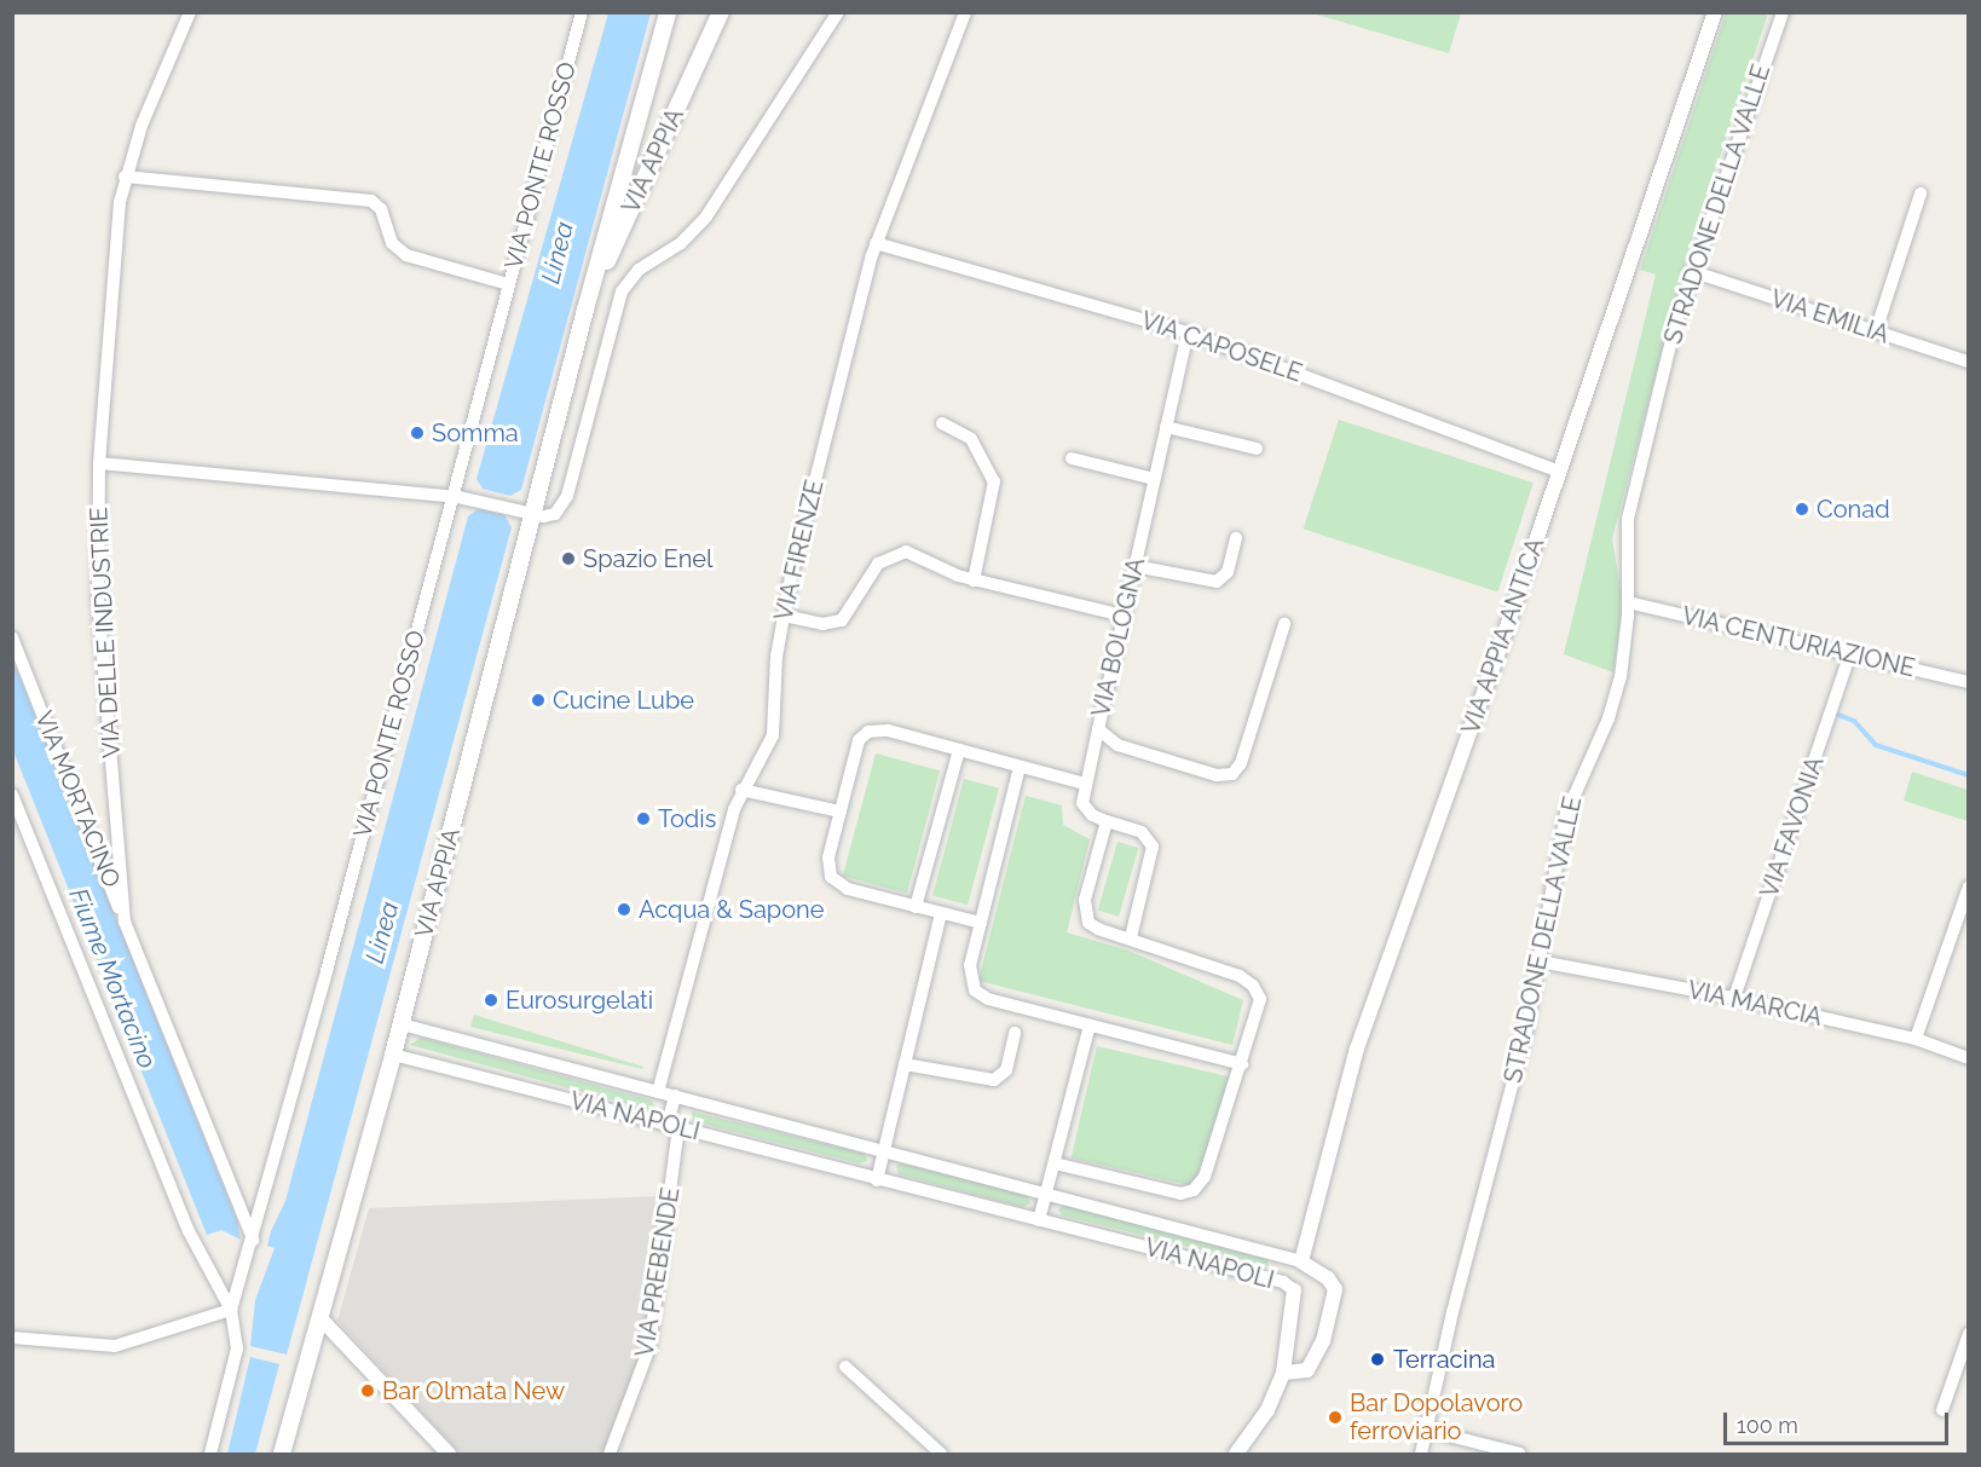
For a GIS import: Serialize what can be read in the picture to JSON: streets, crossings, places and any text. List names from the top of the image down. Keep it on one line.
{"streets":{"main road":["VIA APPIA"],"street":["VIA PONTE ROSSO","STRADONE DELLA VALLE","VIA EMILIA","VIA CAPOSELE","VIA FIRENZE","VIA DELLE INDUSTRIE","VIA APPIA ANTICA","VIA BOLOGNA","VIA CENTURIAZIONE","VIA MORTACINO","VIA FAVONIA","VIA MARCIA","VIA NAPOLI","VIA PREBENDE"]},"crossings":[["VIA APPIA","VIA NAPOLI"],["VIA PONTE ROSSO","VIA DELLE INDUSTRIE"],["STRADONE DELLA VALLE","VIA EMILIA"],["STRADONE DELLA VALLE","VIA CENTURIAZIONE"],["STRADONE DELLA VALLE","VIA MARCIA"],["VIA CAPOSELE","VIA FIRENZE"],["VIA CAPOSELE","VIA APPIA ANTICA"],["VIA CAPOSELE","VIA BOLOGNA"],["VIA FIRENZE","VIA NAPOLI"],["VIA DELLE INDUSTRIE","VIA MORTACINO"],["VIA APPIA ANTICA","VIA NAPOLI"],["VIA CENTURIAZIONE","VIA FAVONIA"],["VIA FAVONIA","VIA MARCIA"],["VIA NAPOLI","VIA PREBENDE"]],"water":["Linea","Fiume Mortacino"],"places":["Somma","Conad","Spazio Enel","Cucine Lube","Todis","Acqua & Sapone","Eurosurgelati","Terracina","Bar Olmata New","Bar Dopolavoro ferroviario"],"scale_bar":"100 m"}
